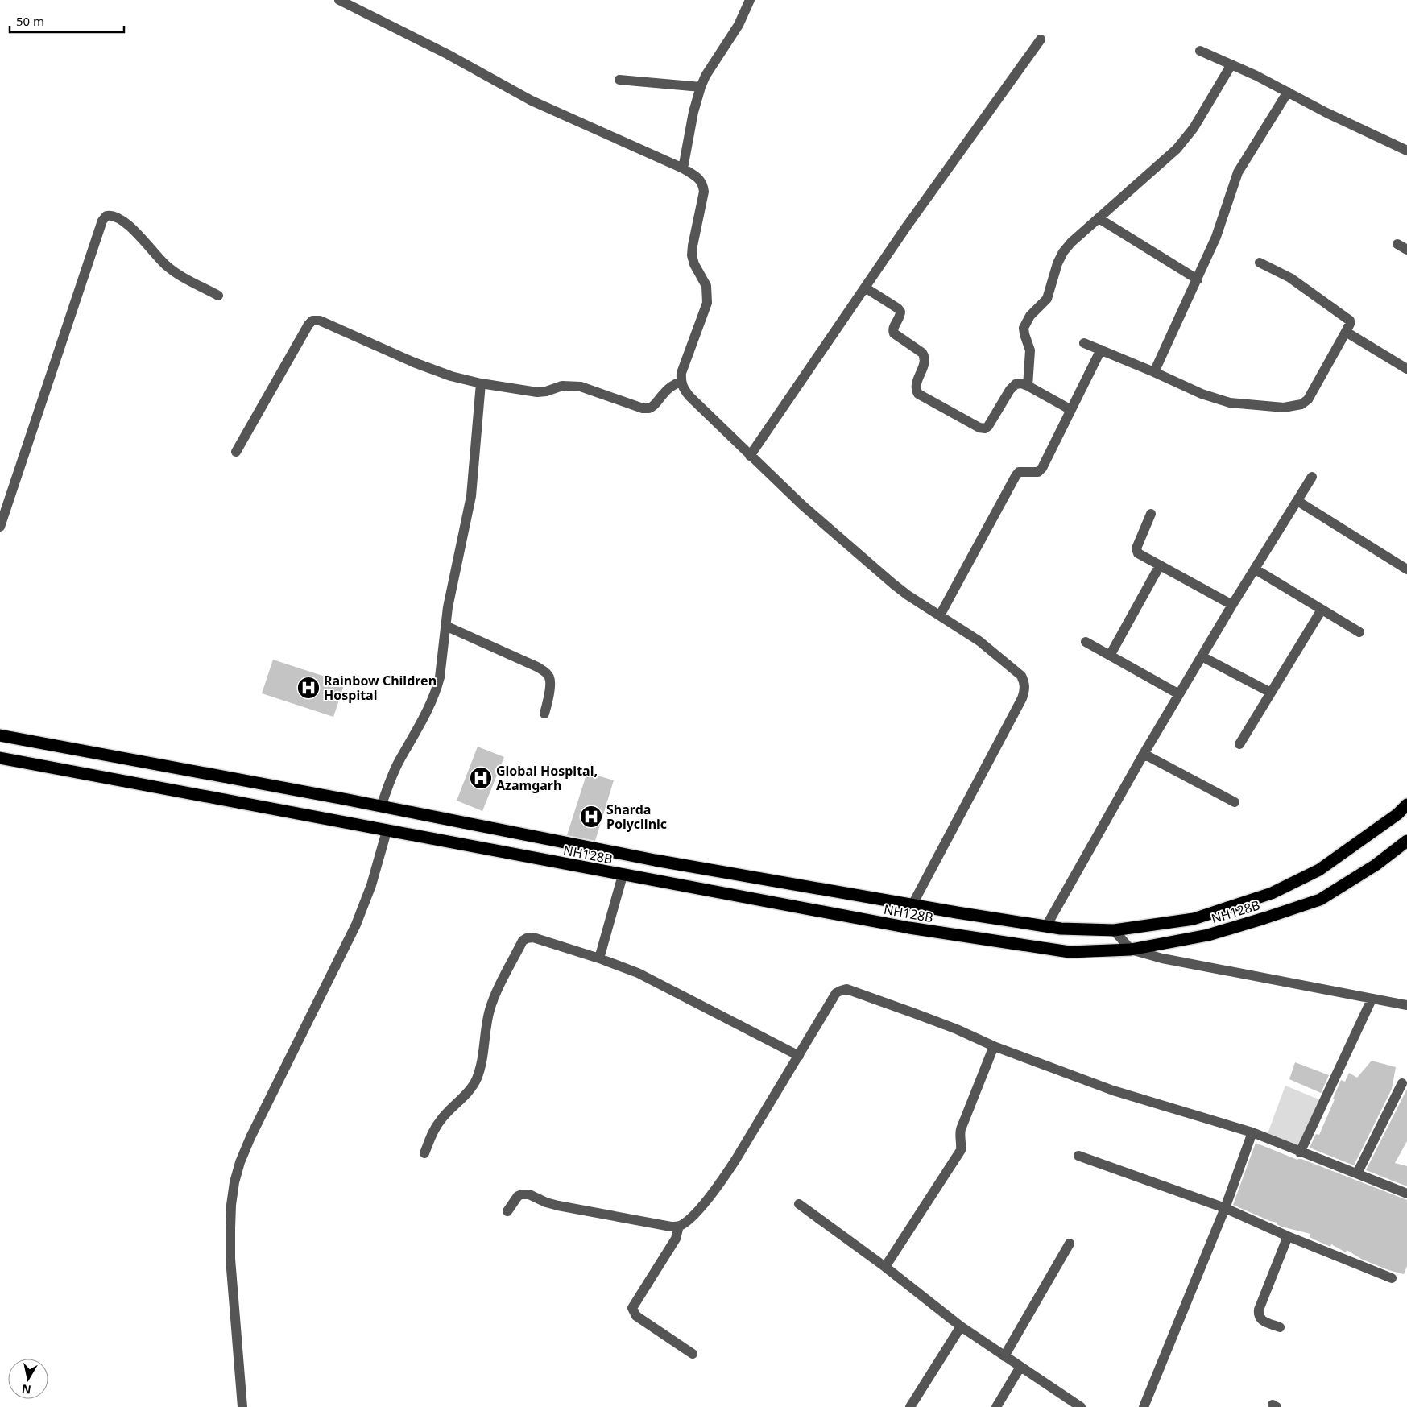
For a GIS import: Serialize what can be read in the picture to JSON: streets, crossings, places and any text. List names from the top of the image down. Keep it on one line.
{"streets":{"highway":["NH128B"]},"places":{"hospital":["Rainbow Children Hospital","Global Hospital, Azamgarh","Sharda Polyclinic"]},"scale_bar":"50 m","north":"bottom"}
